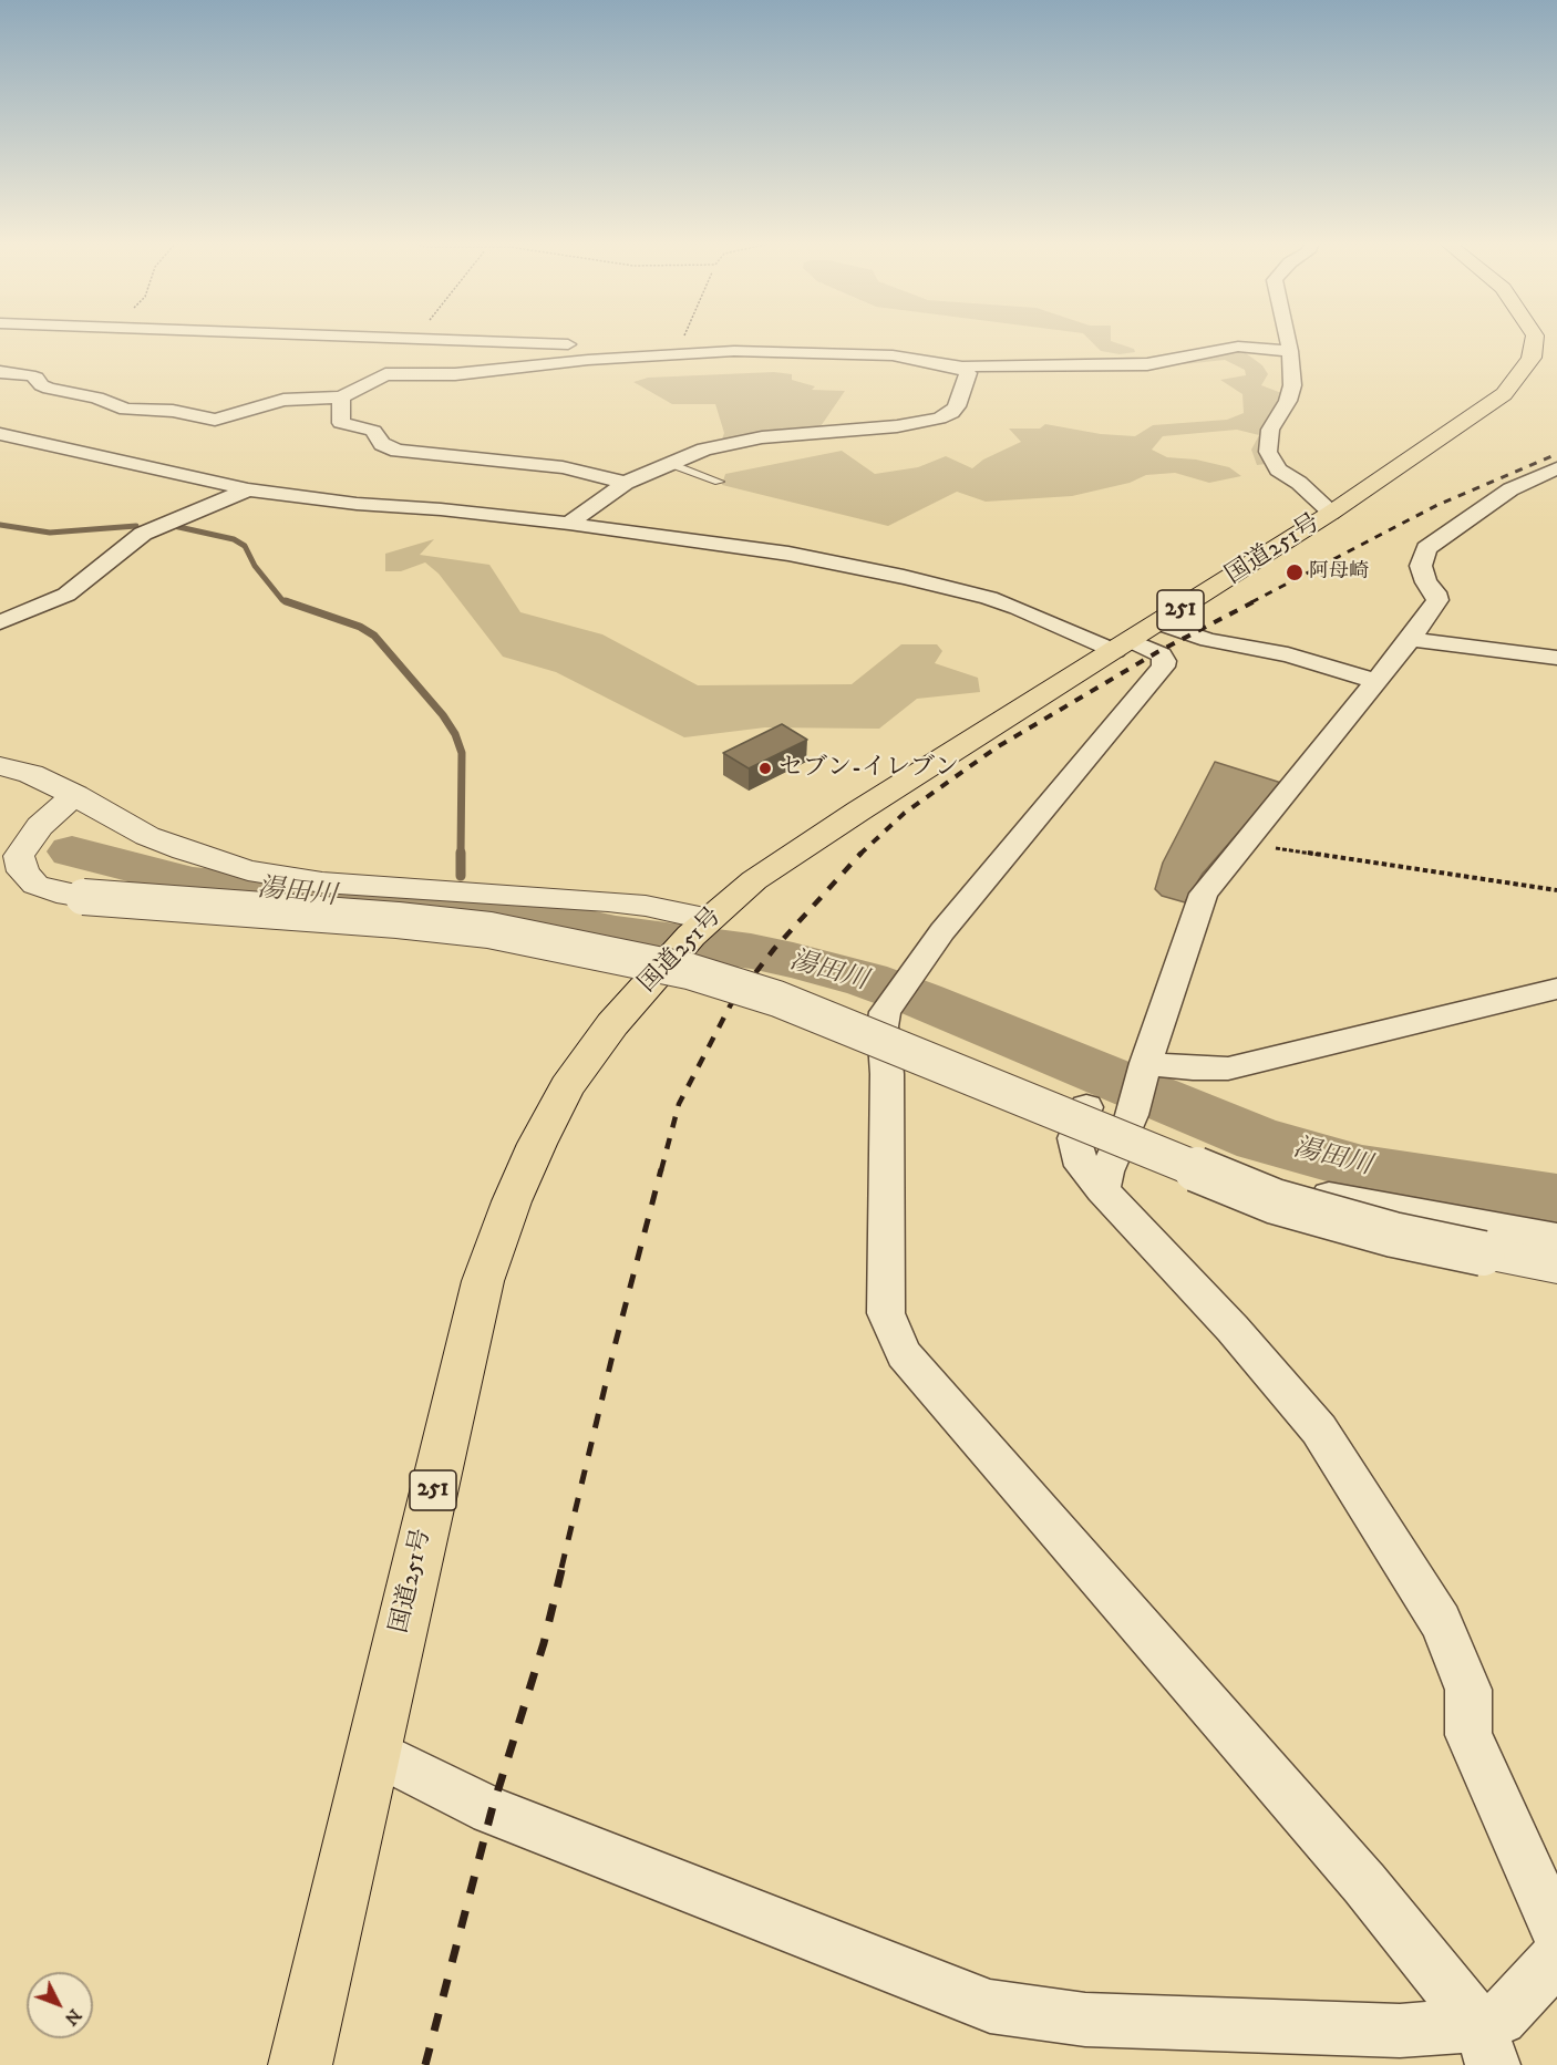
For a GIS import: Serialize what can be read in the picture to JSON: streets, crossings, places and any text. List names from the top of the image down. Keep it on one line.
{"streets":{"highway":["国道251号","251"]},"water":["湯田川"],"places":["阿母崎","セブン-イレブン"],"north":"bottom right"}
